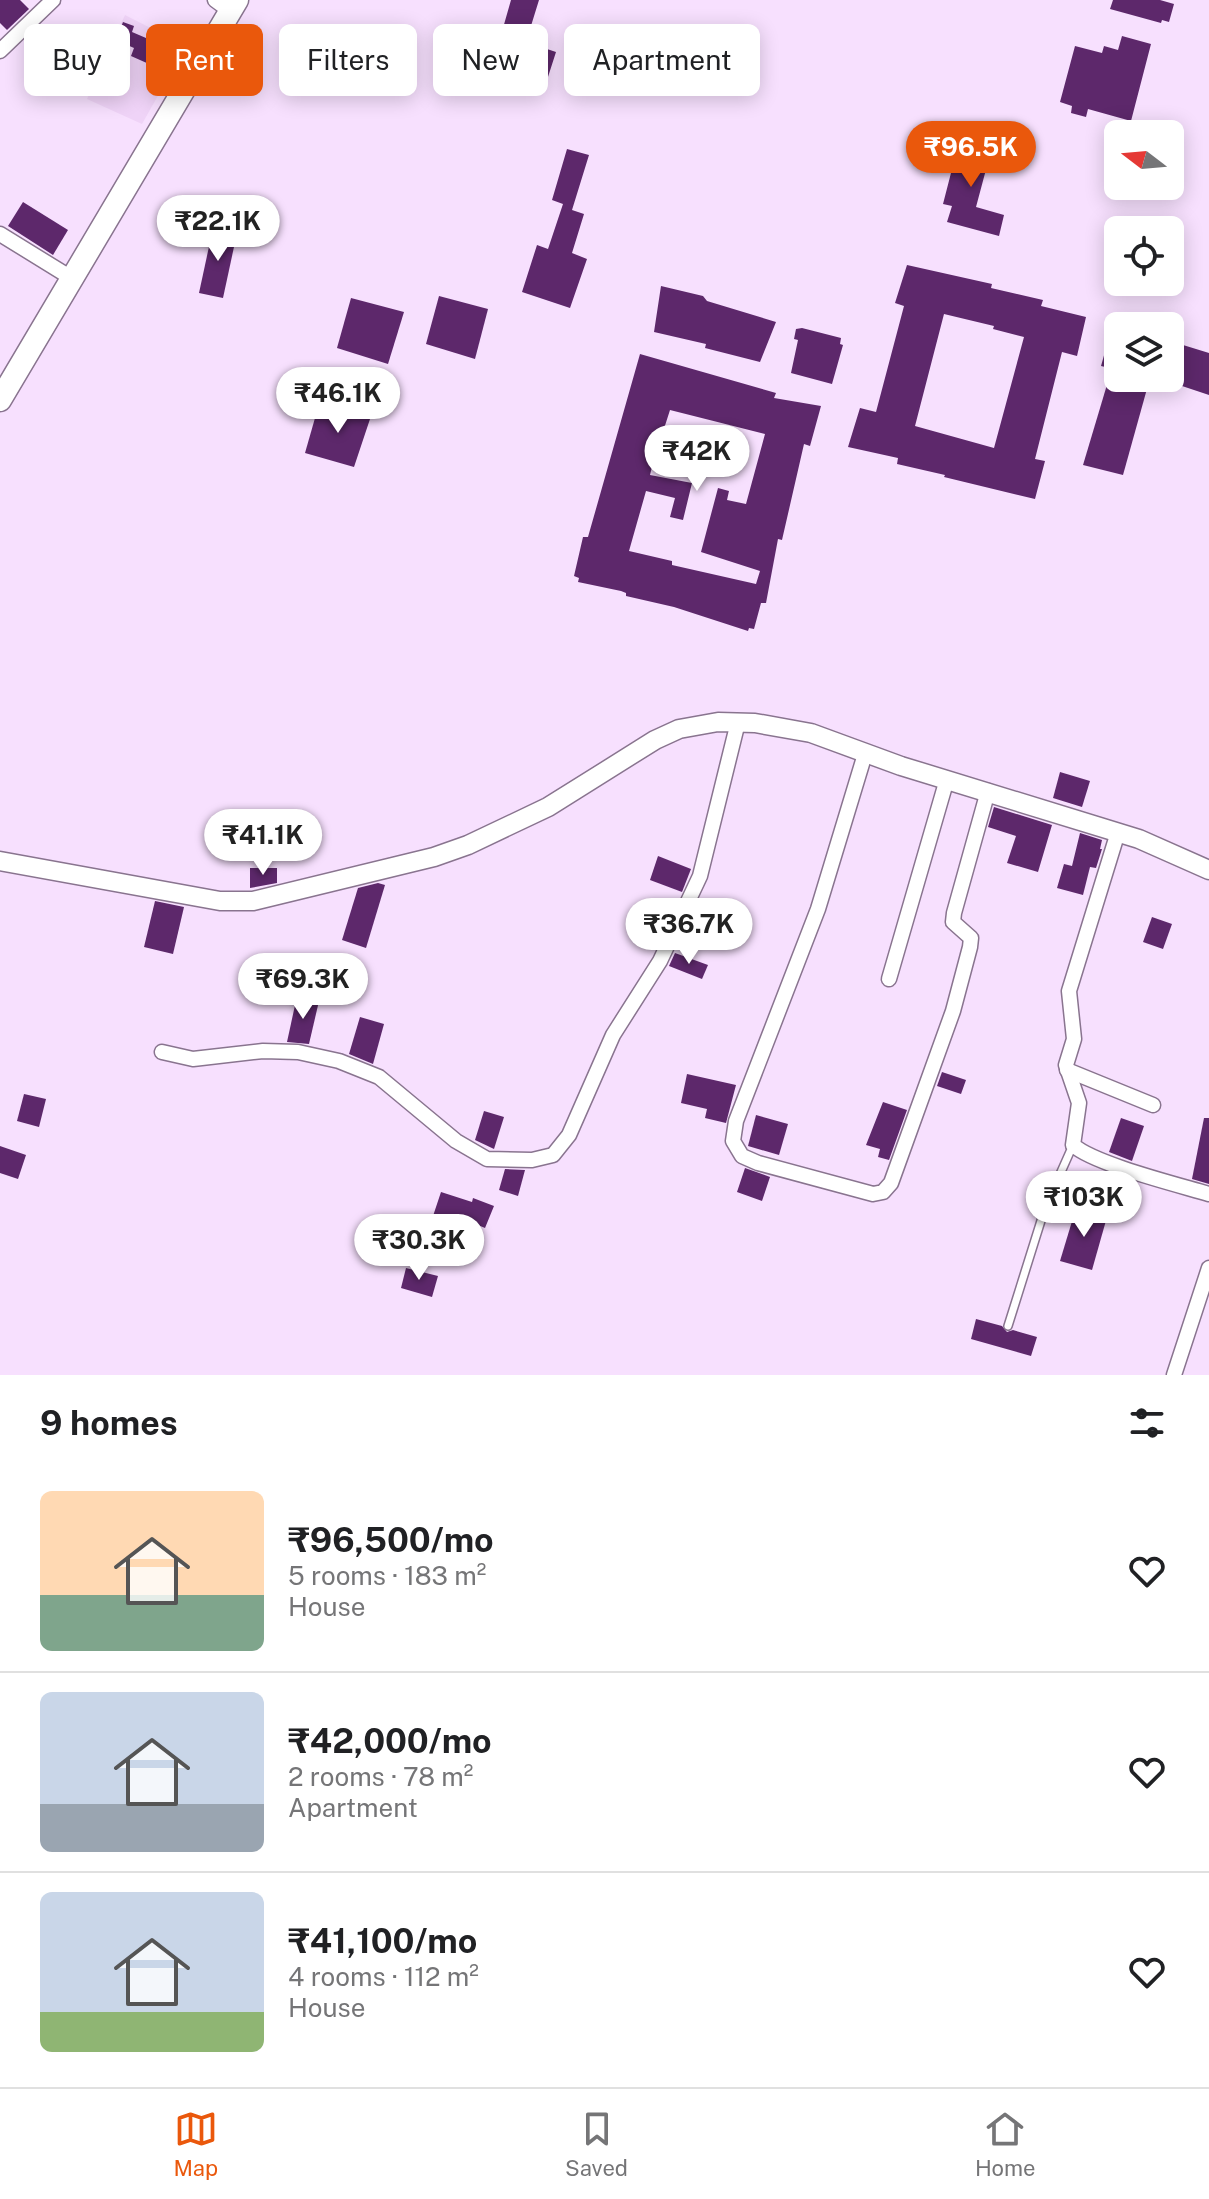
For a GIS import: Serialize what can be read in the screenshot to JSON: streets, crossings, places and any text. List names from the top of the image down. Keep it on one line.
{"north":"left","page":{"chip":["Buy","Rent","Filters","New","Apartment"],"price":["₹96.5K","₹22.1K","₹46.1K","₹42K","₹41.1K","₹36.7K","₹69.3K","₹103K","₹30.3K"],"heading":"9 homes","list":[{"name":"₹96,500/mo","note":"5 rooms · 183 m² · House"},{"name":"₹42,000/mo","note":"2 rooms · 78 m² · Apartment"},{"name":"₹41,100/mo","note":"4 rooms · 112 m² · House"}],"tabs":["Map","Saved","Home"]}}
